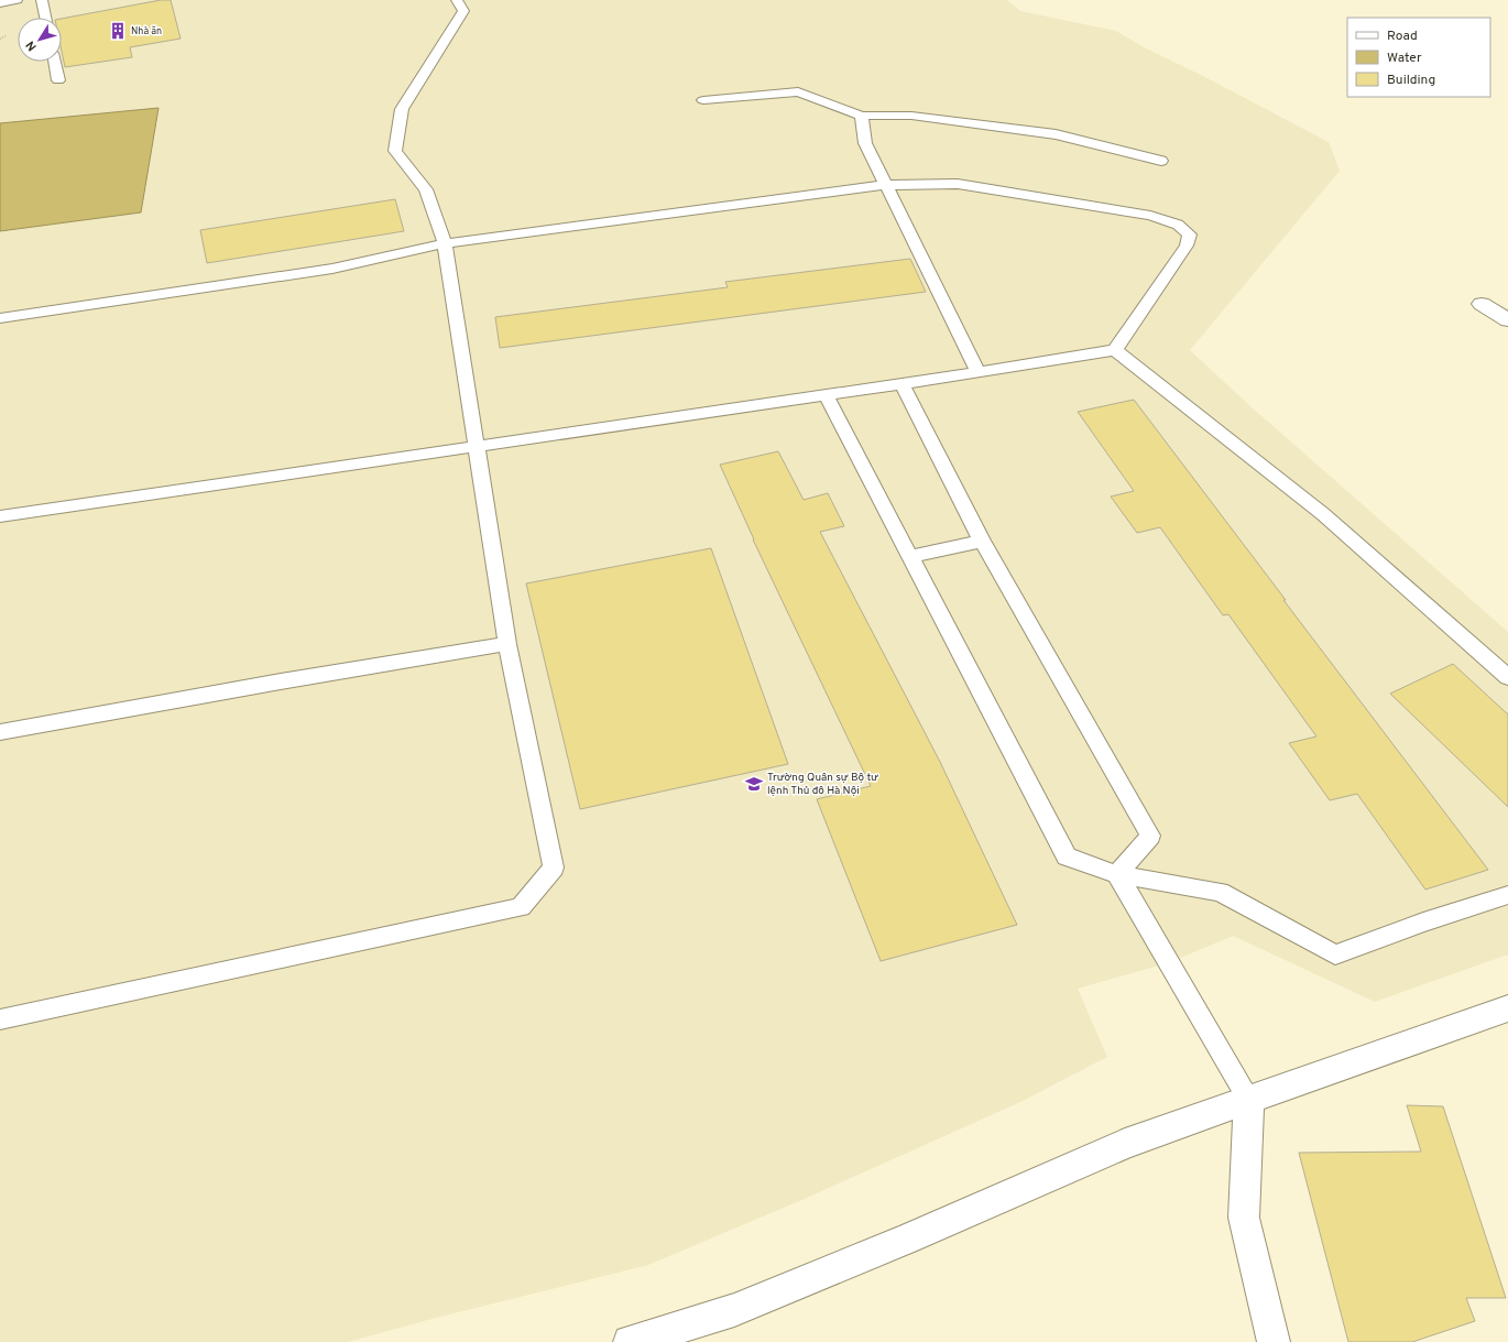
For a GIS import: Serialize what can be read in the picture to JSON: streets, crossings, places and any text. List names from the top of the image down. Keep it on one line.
{"places":{"building":["Nhà ăn"],"school or university":["Trường Quân sự Bộ tư lệnh Thủ đô Hà Nội"]},"legend":["Road","Water","Building"],"north":"bottom left"}
